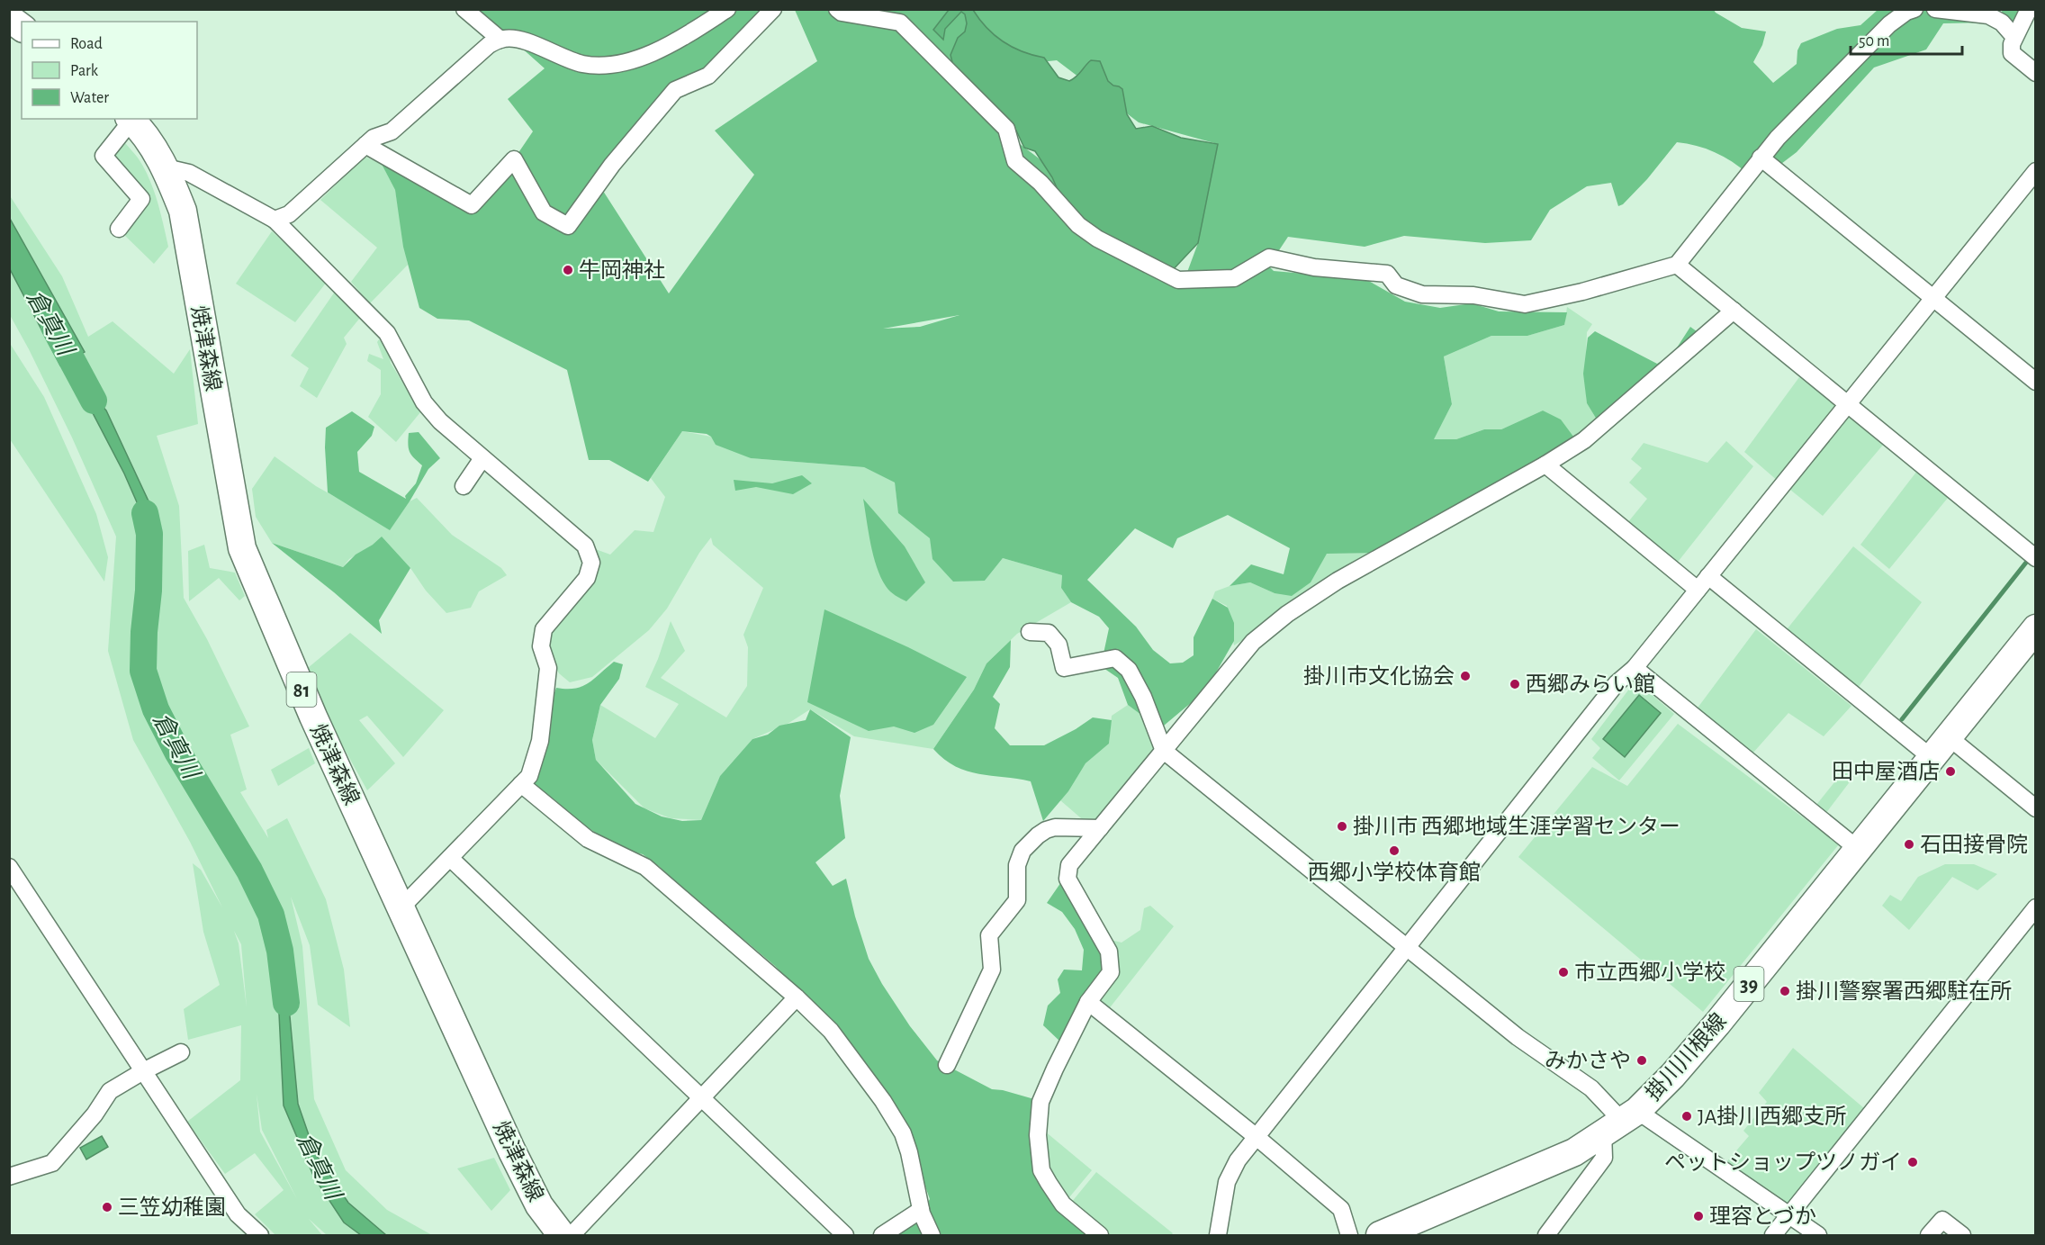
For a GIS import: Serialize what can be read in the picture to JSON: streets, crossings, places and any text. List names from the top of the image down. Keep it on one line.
{"streets":{"main road":["焼津森線","81","39","掛川川根線"]},"water":["倉真川"],"places":["牛岡神社","掛川市文化協会","西郷みらい館","田中屋酒店","掛川市 西郷地域生涯学習センター","石田接骨院","西郷小学校体育館","市立西郷小学校","掛川警察署西郷駐在所","みかさや","JA掛川西郷支所","ペットショップツノガイ","三笠幼稚園","理容とづか"],"legend":["Road","Park","Water"],"scale_bar":"50 m"}
